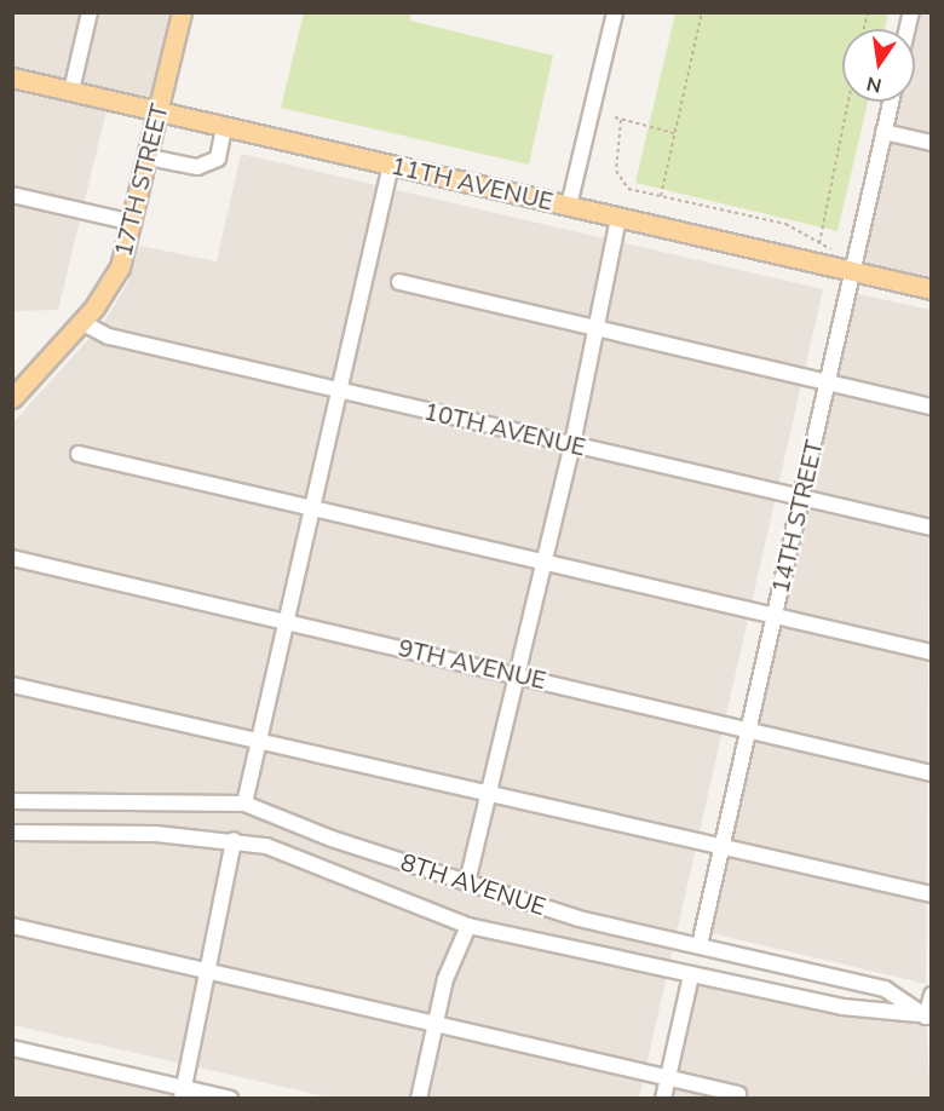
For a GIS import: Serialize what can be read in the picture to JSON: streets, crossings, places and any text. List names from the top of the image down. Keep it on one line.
{"streets":{"main road":["17TH STREET","11TH AVENUE"],"street":["10TH AVENUE","14TH STREET","9TH AVENUE","8TH AVENUE"]},"crossings":[["17TH STREET","11TH AVENUE"],["17TH STREET","10TH AVENUE"],["11TH AVENUE","14TH STREET"],["10TH AVENUE","14TH STREET"],["14TH STREET","9TH AVENUE"],["14TH STREET","8TH AVENUE"]],"north":"bottom"}
